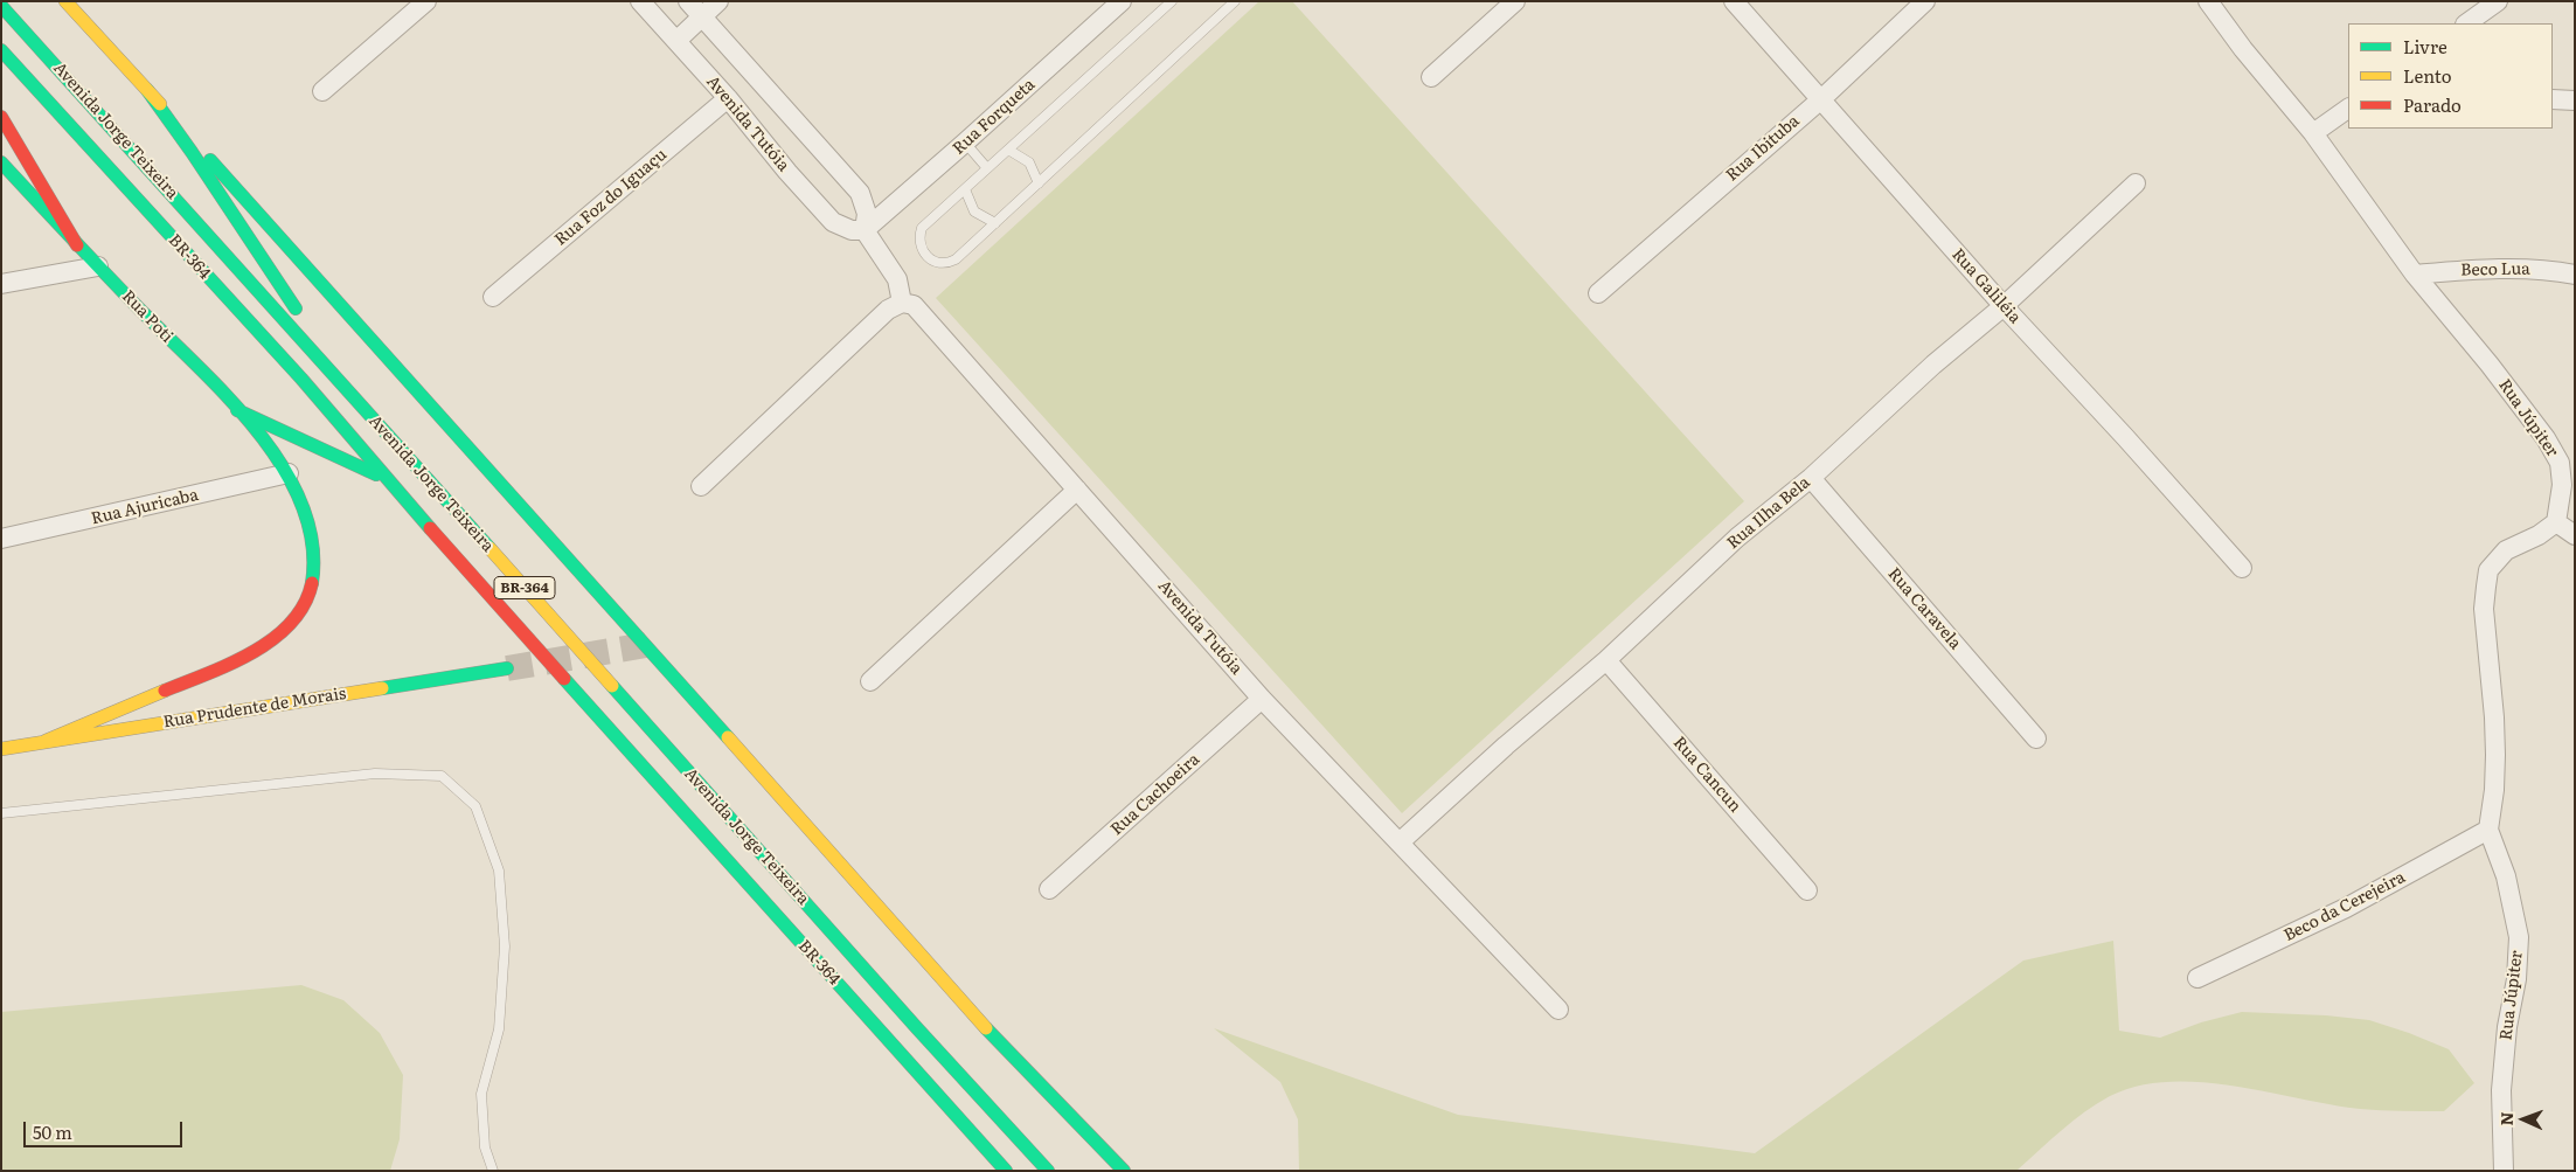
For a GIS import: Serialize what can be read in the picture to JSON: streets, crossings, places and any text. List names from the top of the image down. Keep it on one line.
{"streets":{"main road":["Avenida Jorge Teixeira","BR-364","Rua Poti","Rua Prudente de Morais"],"street":["Rua Forqueta","Avenida Tutóia","Rua Ibituba","Rua Foz do Iguaçu","Beco Lua","Rua Galiléia","Rua Júpiter","Rua Ajuricaba","Rua Ilha Bela","Rua Caravela","Rua Cancun","Rua Cachoeira","Beco da Cerejeira"]},"crossings":[["Rua Forqueta","Avenida Tutóia"],["Avenida Tutóia","Rua Foz do Iguaçu"],["Avenida Tutóia","Rua Ilha Bela"],["Avenida Tutóia","Rua Cachoeira"],["Rua Ibituba","Rua Galiléia"],["Beco Lua","Rua Júpiter"],["Rua Galiléia","Rua Ilha Bela"],["Rua Poti","Rua Ajuricaba"],["Rua Poti","Rua Prudente de Morais"],["Rua Júpiter","Beco da Cerejeira"],["Rua Ilha Bela","Rua Caravela"],["Rua Ilha Bela","Rua Cancun"]],"legend":["Livre","Lento","Parado"],"scale_bar":"50 m","north":"left"}
